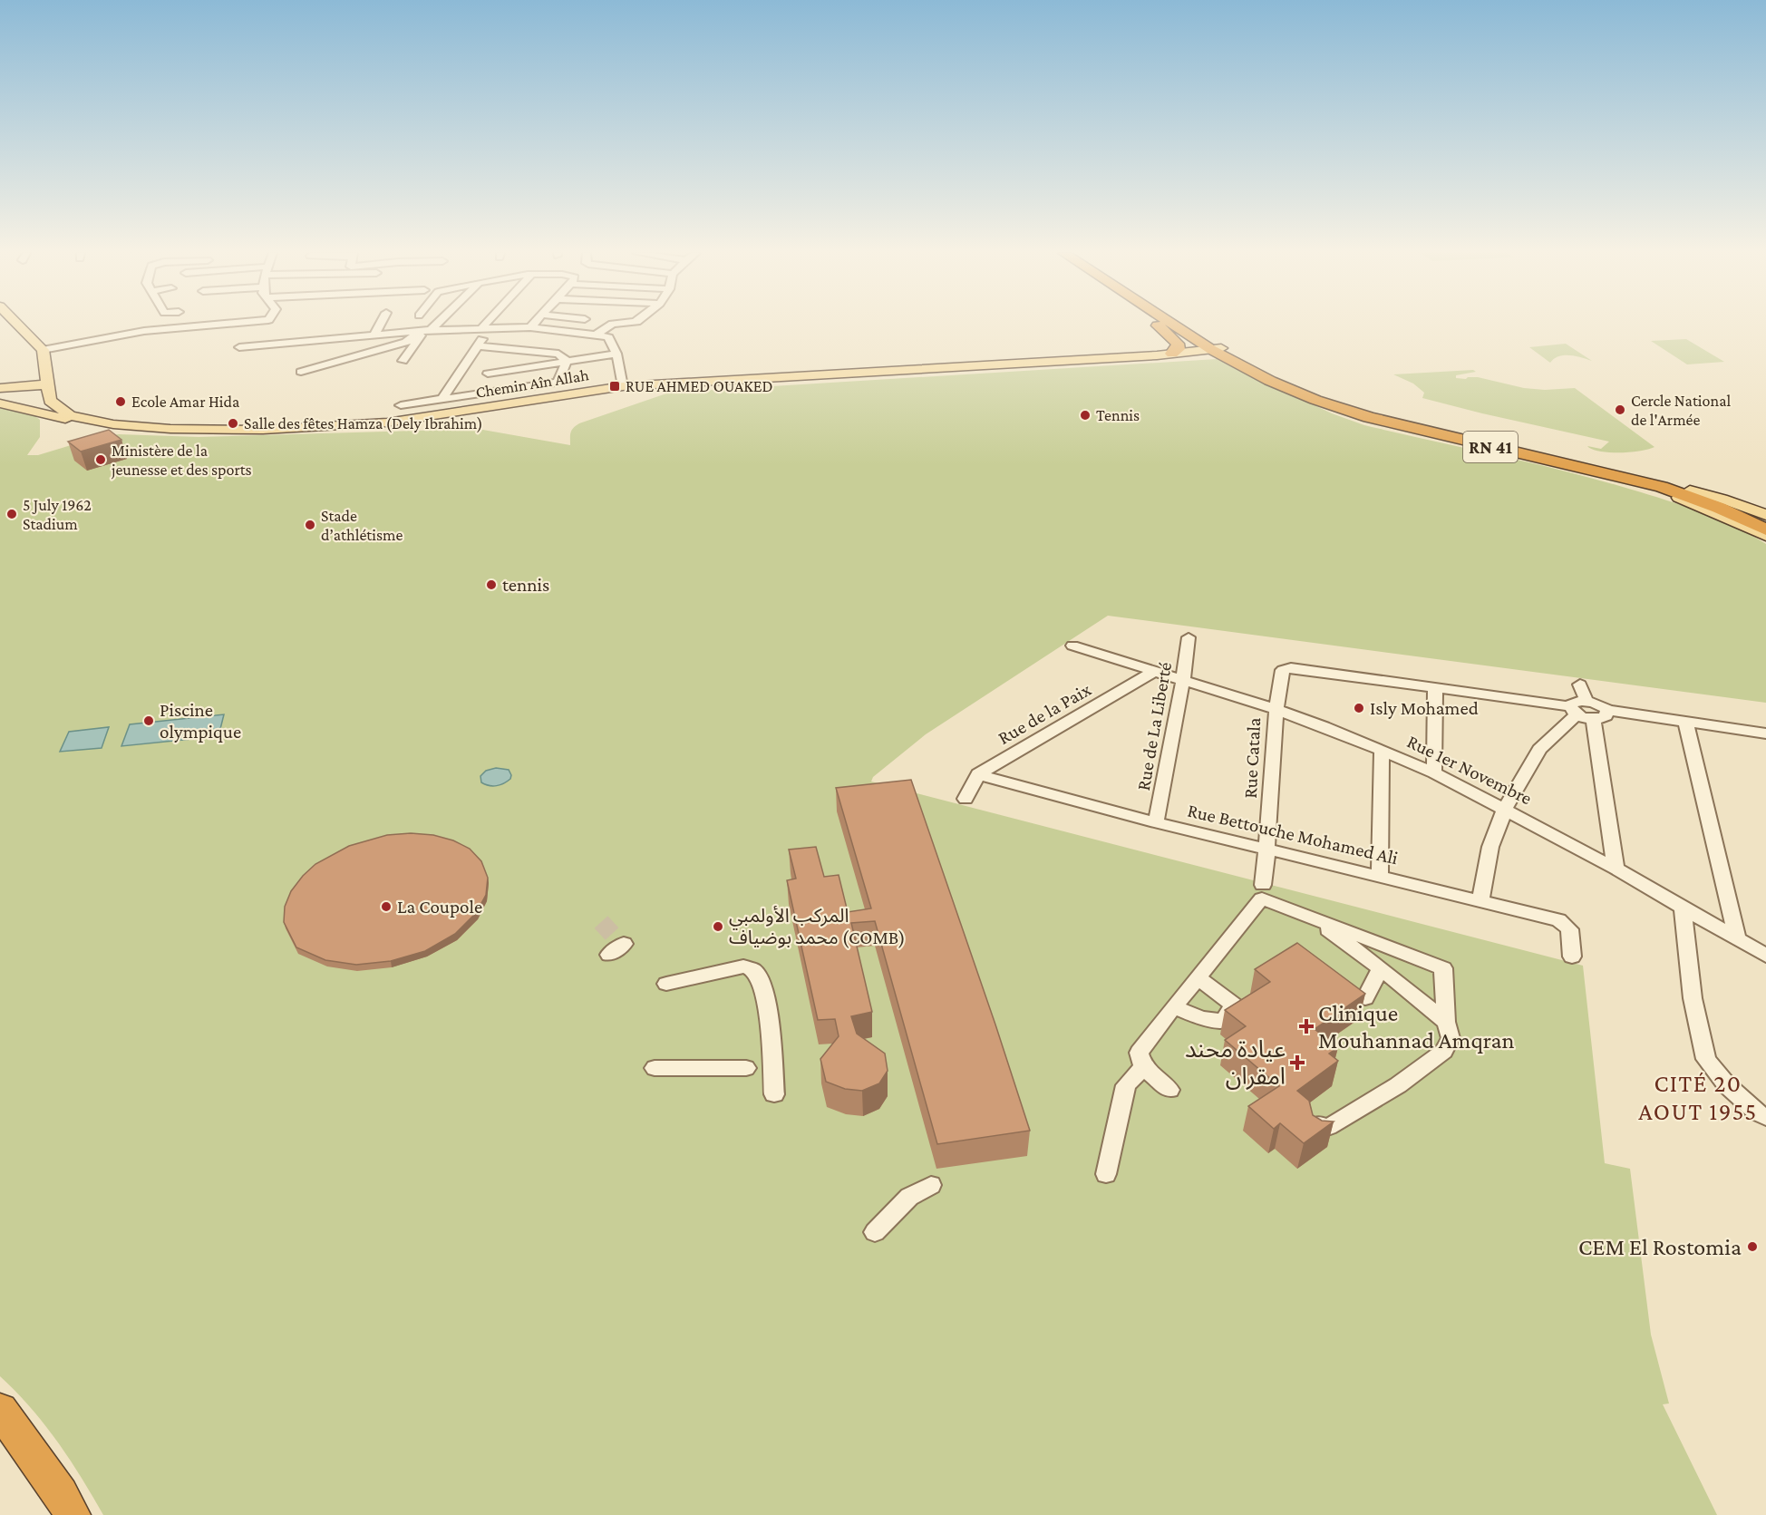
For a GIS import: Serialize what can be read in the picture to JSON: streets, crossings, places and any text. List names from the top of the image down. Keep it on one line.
{"streets":{"highway":["RN 41"],"main road":["Chemin Aîn Allah"],"street":["Rue de la Paix","Rue de La Liberté","Rue Catala","Rue 1er Novembre","Rue Bettouche Mohamed Ali"]},"crossings":[["Chemin Aîn Allah","RN 41"],["Rue de la Paix","Rue 1er Novembre"],["Rue de la Paix","Rue Bettouche Mohamed Ali"],["Rue de La Liberté","Rue 1er Novembre"],["Rue de La Liberté","Rue Bettouche Mohamed Ali"],["Rue Catala","Rue 1er Novembre"],["Rue Catala","Rue Bettouche Mohamed Ali"]],"districts":["CITÉ 20 AOUT 1955"],"places":{"transit":["RUE AHMED OUAKED"],"other":["Ecole Amar Hida","Cercle National de l'Armée","Tennis","Salle des fêtes Hamza (Dely Ibrahim)","Ministère de la jeunesse et des sports","5 July 1962 Stadium","Stade d’athlétisme","tennis","Isly Mohamed","Piscine olympique","La Coupole","المركب الأولمبي محمد بوضياف (COMB)","CEM El Rostomia"],"health":["Clinique Mouhannad Amqran","عيادة محند امقران"]}}
